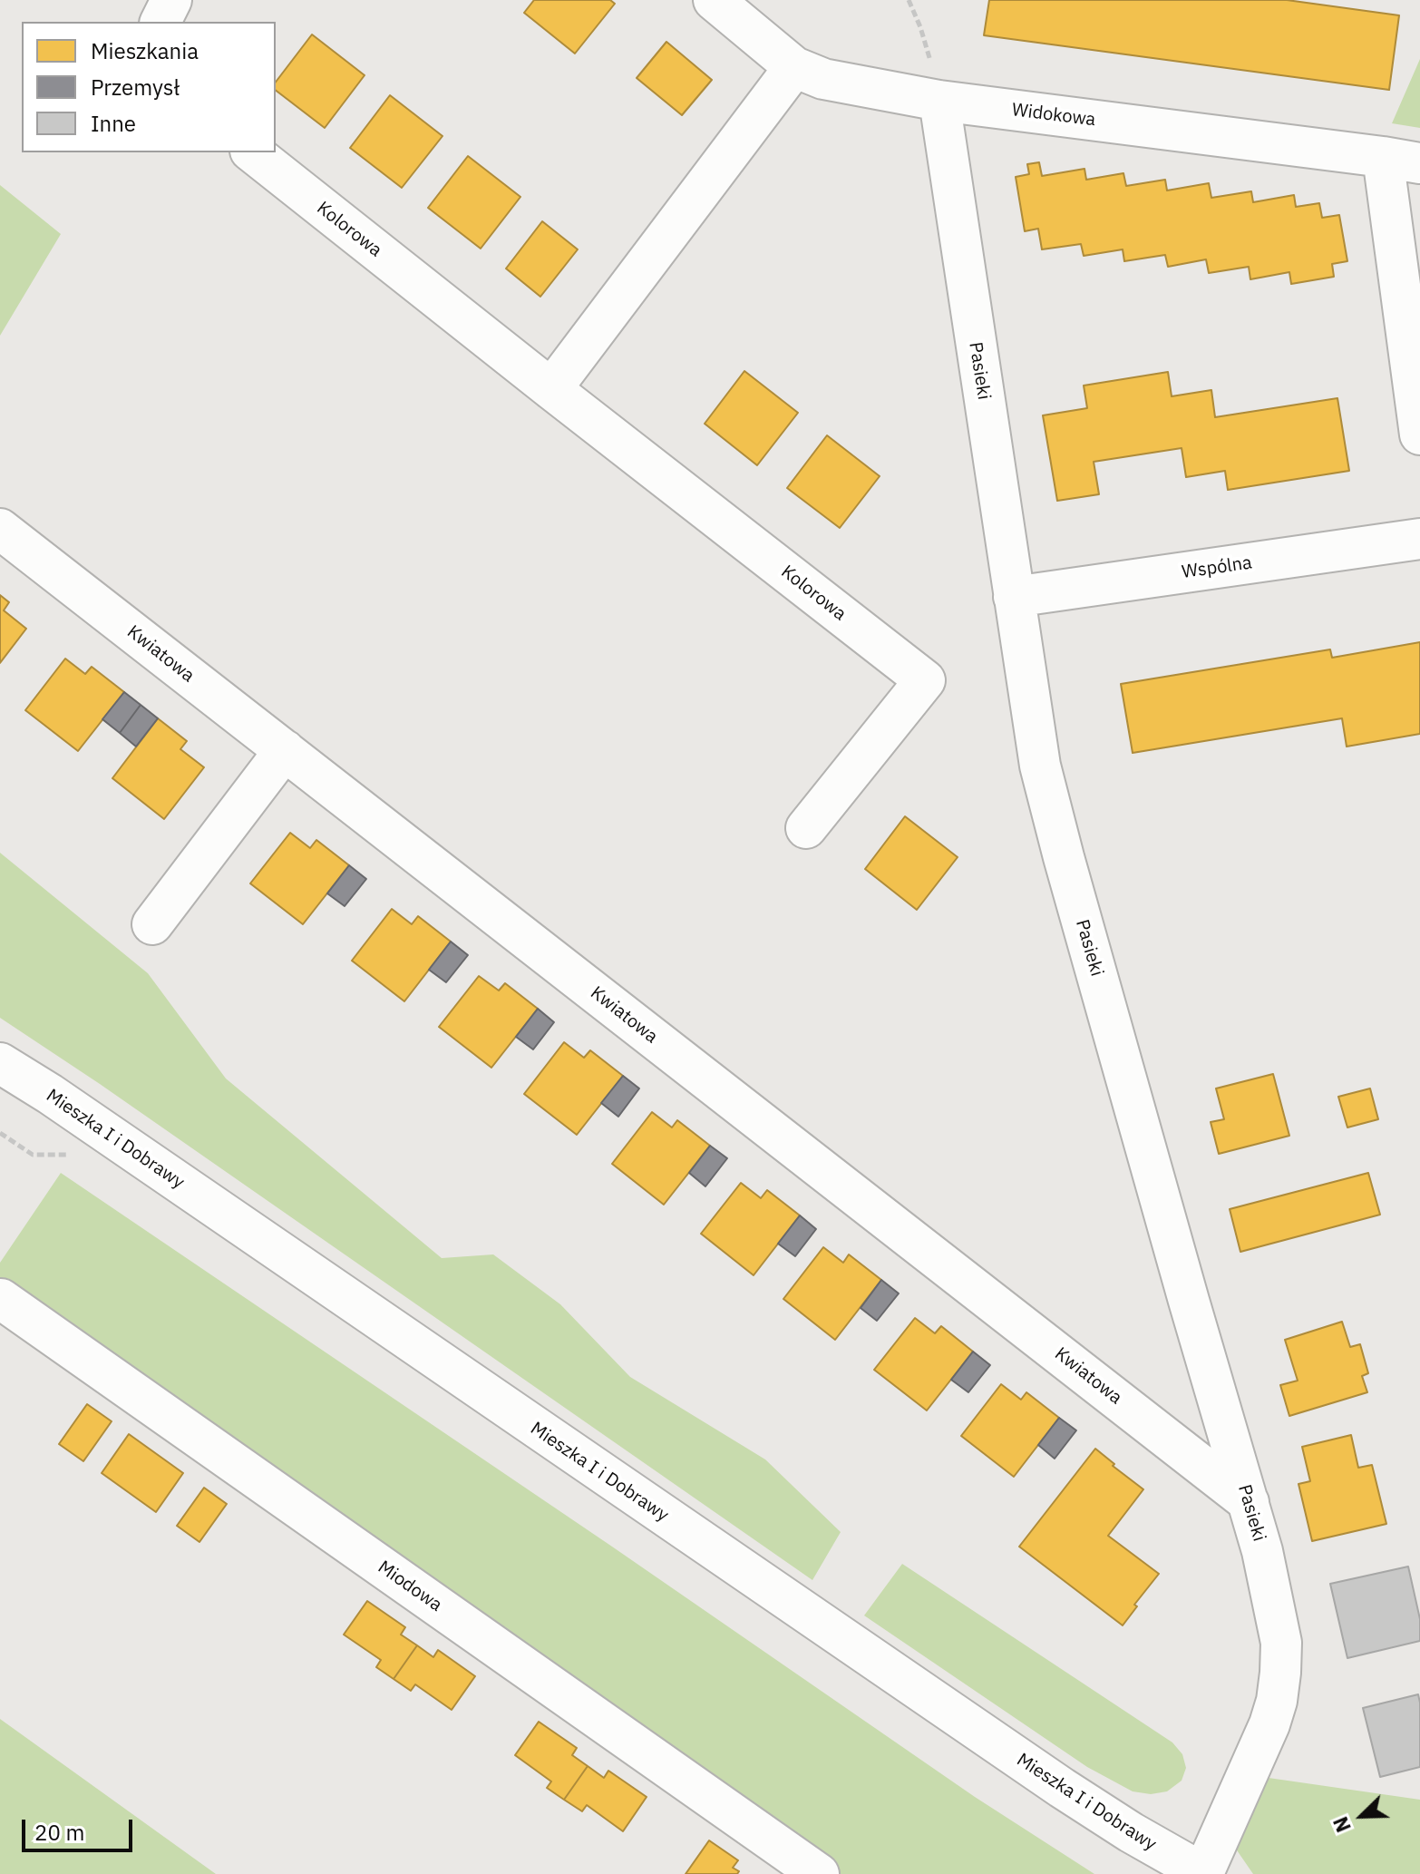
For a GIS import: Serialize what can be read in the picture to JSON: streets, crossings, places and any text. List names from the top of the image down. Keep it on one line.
{"streets":{"street":["Widokowa","Kolorowa","Pasieki","Wspólna","Kwiatowa","Mieszka I i Dobrawy","Miodowa"]},"crossings":[["Widokowa","Pasieki"],["Pasieki","Wspólna"],["Pasieki","Kwiatowa"],["Pasieki","Mieszka I i Dobrawy"]],"legend":["Mieszkania","Przemysł","Inne"],"scale_bar":"20 m","north":"bottom left"}
